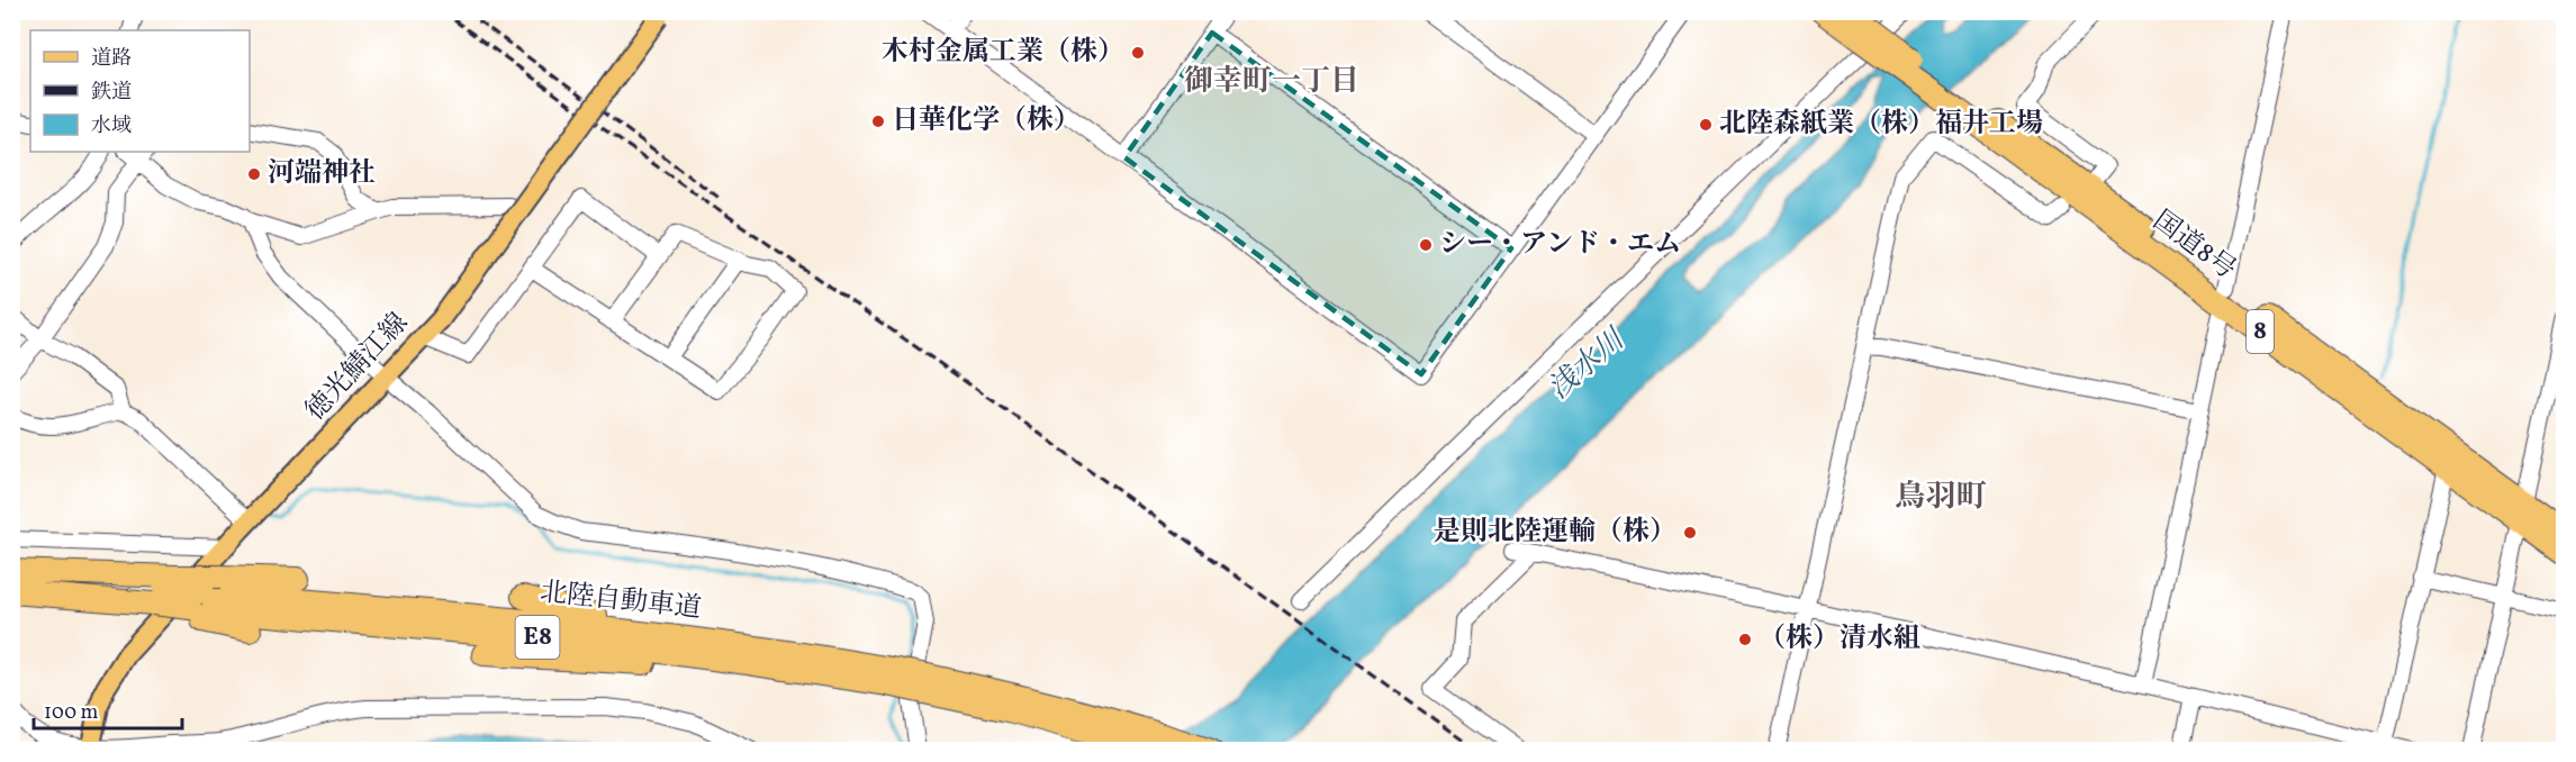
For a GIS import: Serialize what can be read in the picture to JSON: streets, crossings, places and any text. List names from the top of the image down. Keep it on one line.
{"streets":{"highway":["国道8号","8","北陸自動車道","E8"],"main road":["徳光鯖江線"]},"districts":["御幸町一丁目","鳥羽町"],"water":["浅水川"],"places":["木村金属工業（株）","日華化学（株）","北陸森紙業（株）福井工場","河端神社","シー・アンド・エム","是則北陸運輸（株）","（株）清水組"],"legend":["道路","鉄道","水域"],"scale_bar":"100 m"}
